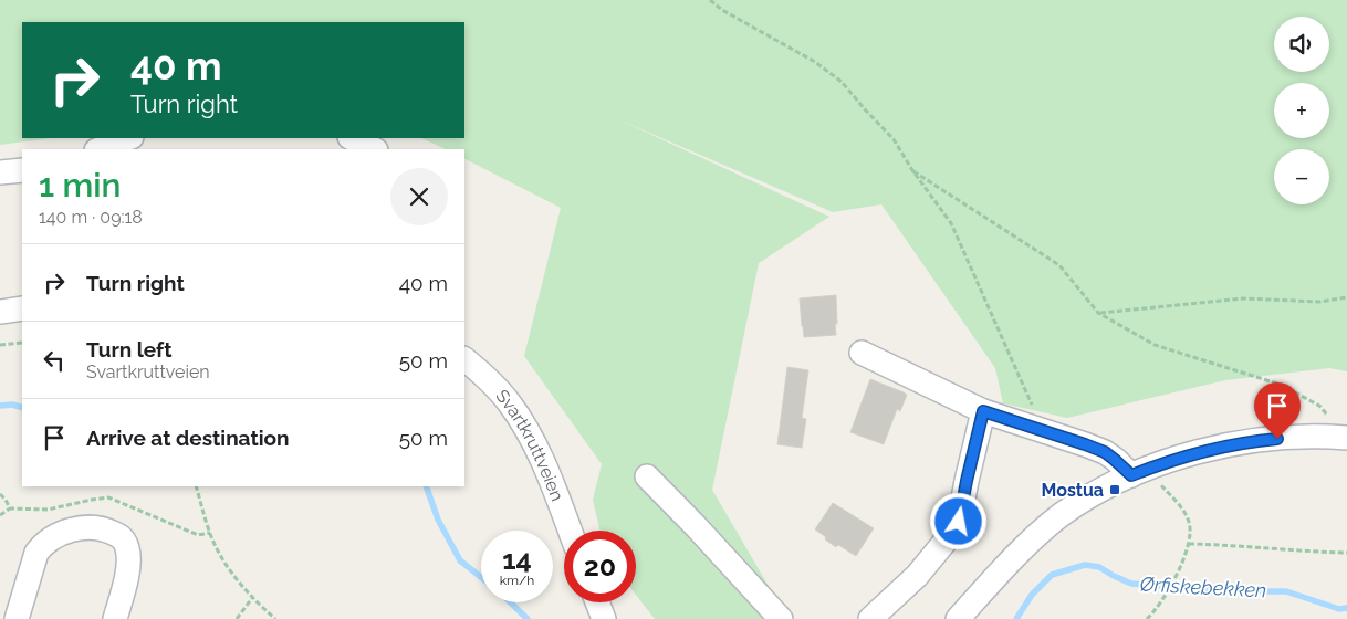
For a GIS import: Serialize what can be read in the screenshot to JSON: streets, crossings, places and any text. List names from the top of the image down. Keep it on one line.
{"streets":{"street":["Svartkruttveien"]},"water":["Ørfiskebekken"],"places":{"transit":["Mostua"]},"page":{"map_buttons":["+","−"],"turn":["40 m","Turn right"],"heading":["1 min","140 m · 09:18"],"list":[{"name":"Turn right","value":"40 m"},{"name":"Turn left","note":"Svartkruttveien","value":"50 m"},{"name":"Arrive at destination","value":"50 m"}],"speed":"14 km/h","limit":"20"}}
